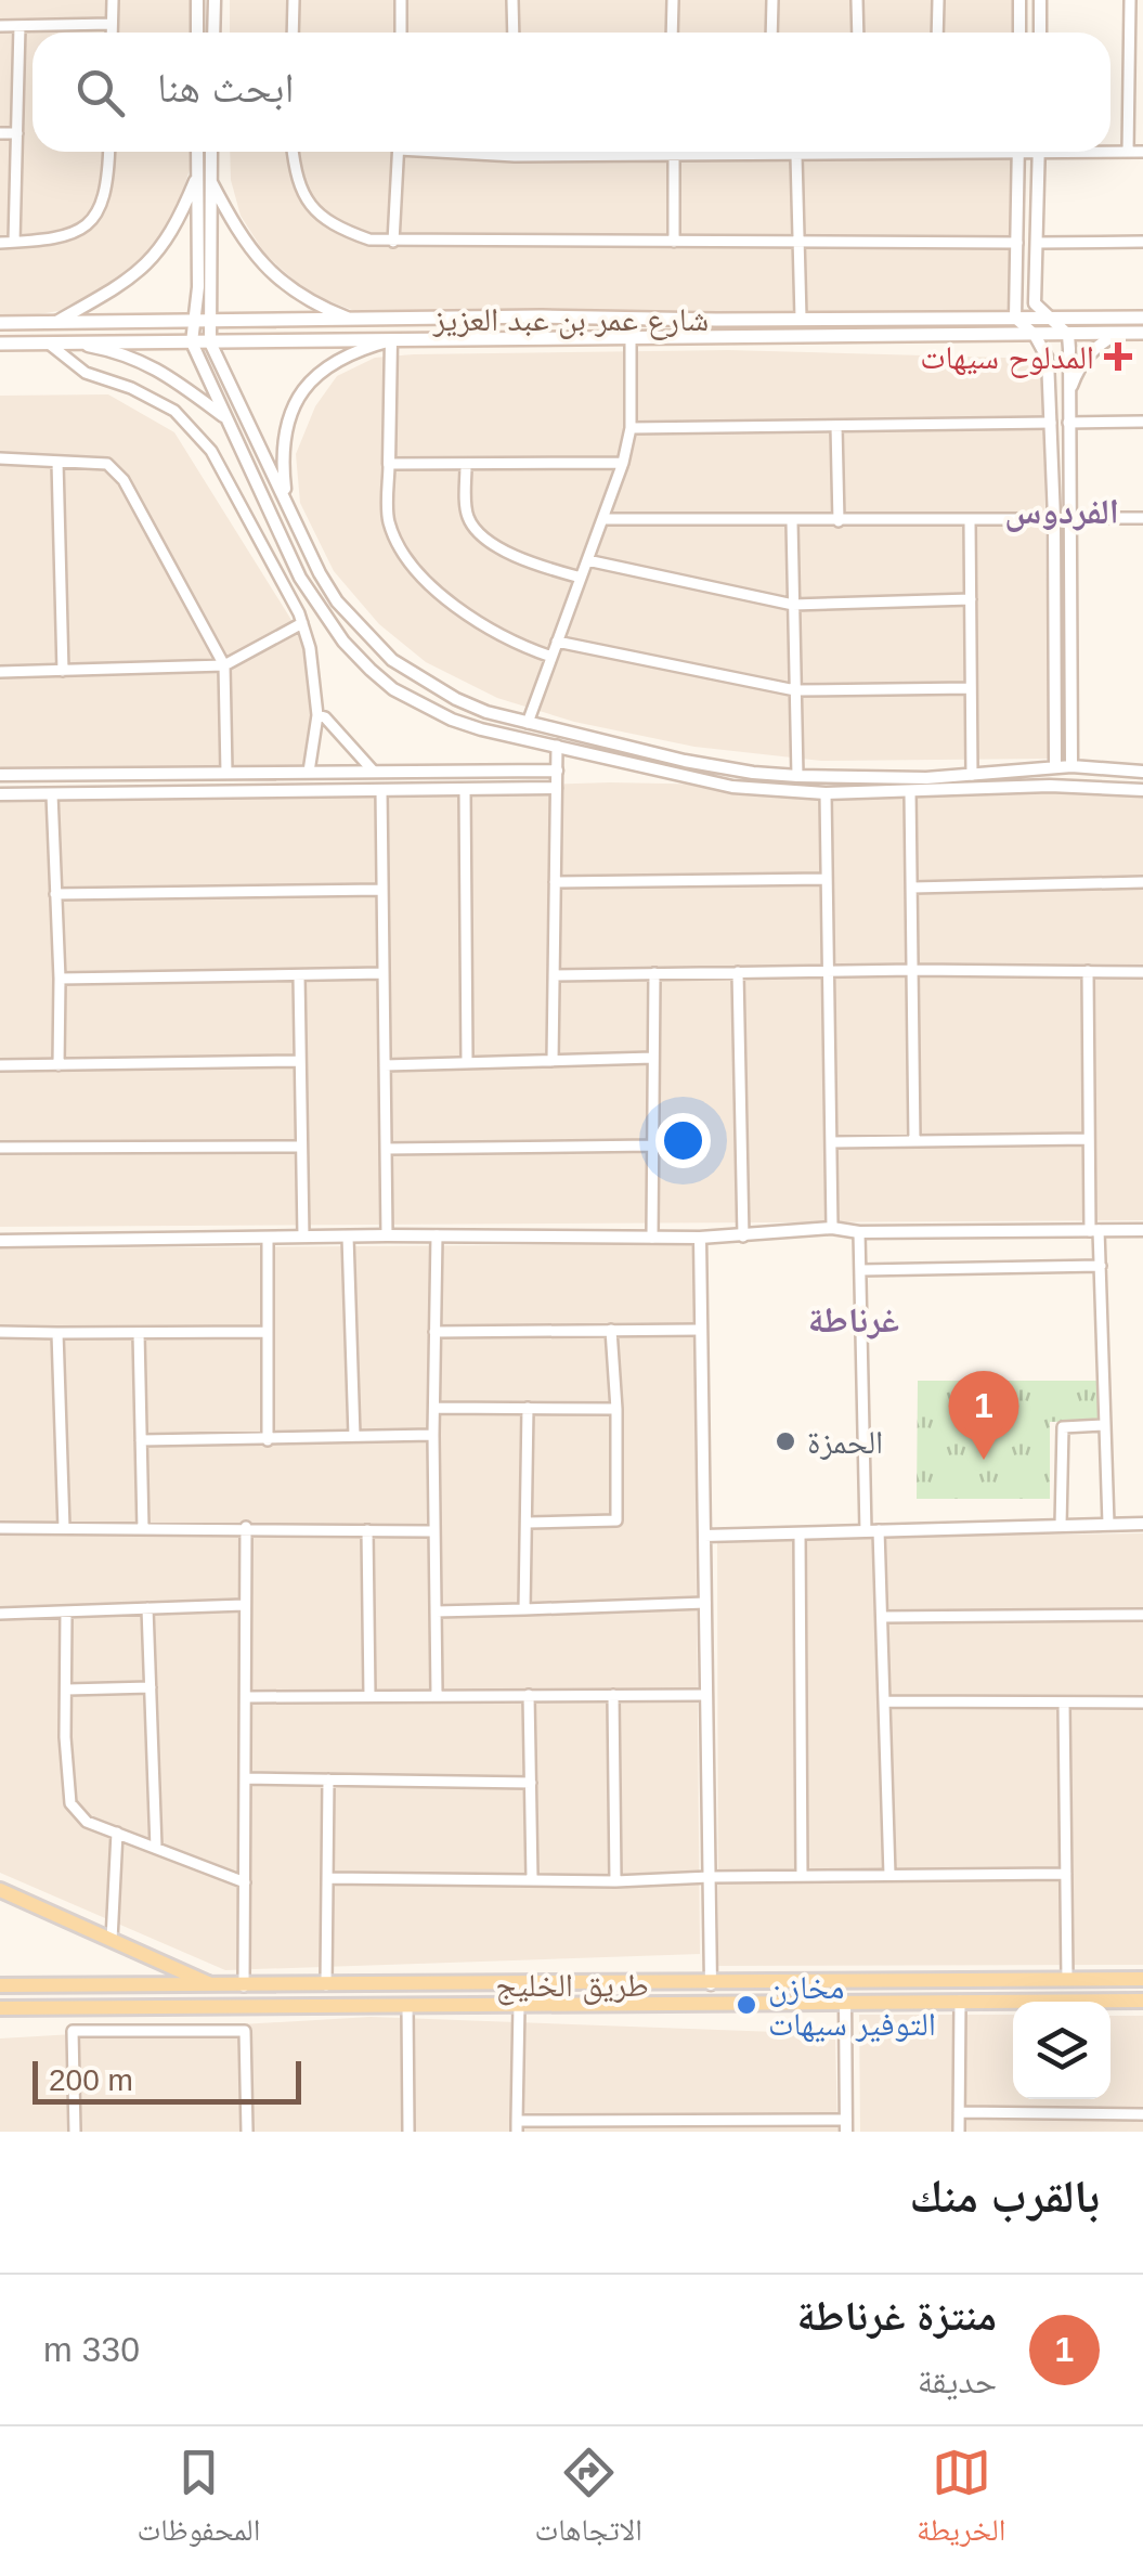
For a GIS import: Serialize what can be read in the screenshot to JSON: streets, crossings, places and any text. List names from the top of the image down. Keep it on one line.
{"streets":{"main road":["شارع عمر بن عبد العزيز","طريق الخليج"]},"districts":["الفردوس","غرناطة"],"places":{"health":["المدلوح سيهات"],"other":["الحمزة","مخازن التوفير سيهات"]},"scale_bar":"200 m","page":{"search":"ابحث هنا","pins":"1","scale":"200 m","heading":"بالقرب منك","list":[{"mark":"1","name":"منتزة غرناطة","note":"حديقة","value":"330 m"}],"nav":["الخريطة","الاتجاهات","المحفوظات"]}}
